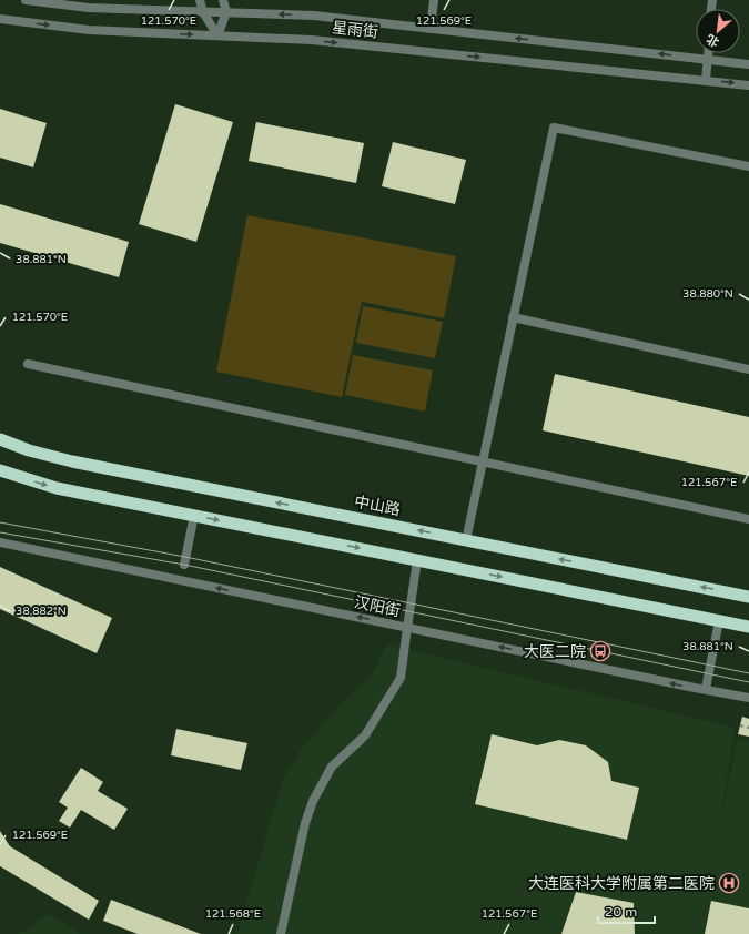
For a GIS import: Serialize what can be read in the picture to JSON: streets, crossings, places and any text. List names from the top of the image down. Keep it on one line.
{"streets":{"highway":["中山路"],"street":["星雨街","汉阳街"]},"one_way":["汉阳街"],"places":{"bus stop":["大医二院"],"hospital":["大连医科大学附属第二医院"]},"scale_bar":"20 m","north":"bottom left","coordinates":["121.570°E","121.569°E","38.881°N","38.880°N","121.567°E","38.882°N","121.568°E"]}
